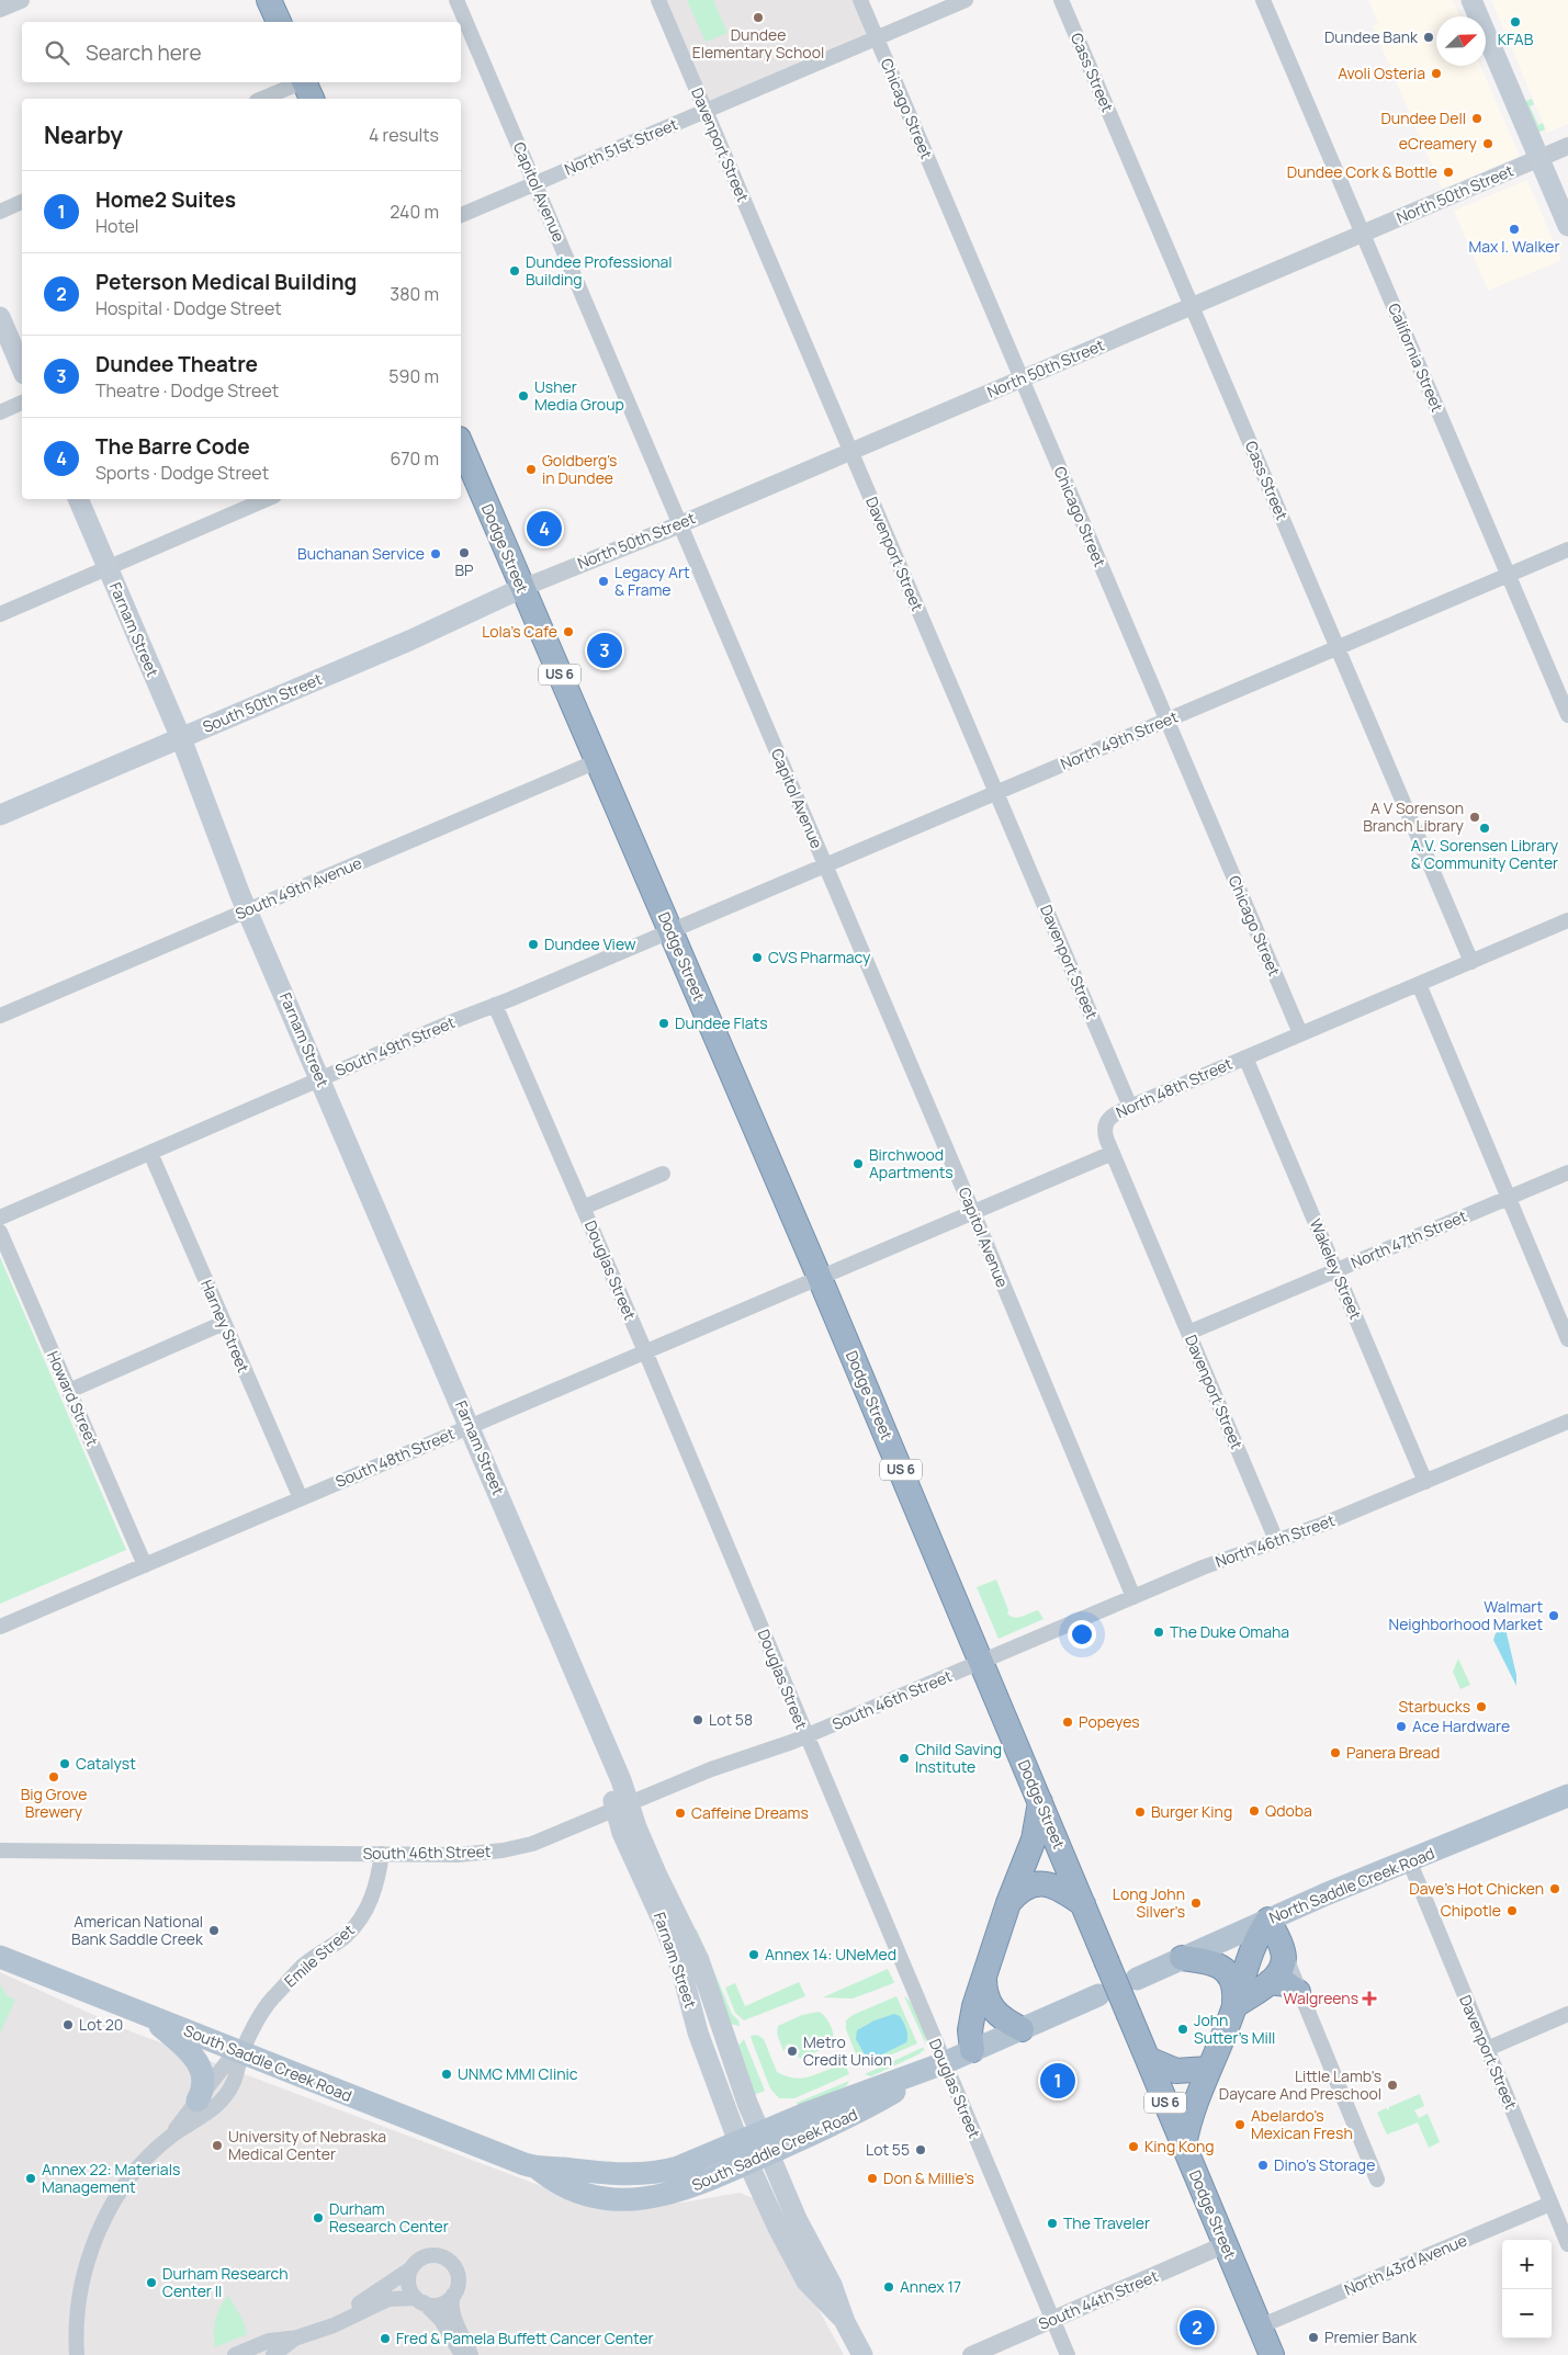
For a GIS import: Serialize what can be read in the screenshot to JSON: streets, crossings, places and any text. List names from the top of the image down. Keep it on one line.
{"streets":{"highway":["Dodge Street","US 6"],"main road":["Farnam Street","South 50th Street","North Saddle Creek Road","South Saddle Creek Road"],"street":["Cass Street","Chicago Street","Davenport Street","North 51st Street","Capitol Avenue","North 50th Street","California Street","North 49th Street","South 49th Avenue","South 49th Street","North 48th Street","North 47th Street","Wakeley Street","Douglas Street","Harney Street","Howard Street","South 48th Street","North 46th Street","South 46th Street","Emile Street","North 43rd Avenue","South 44th Street"]},"crossings":[["Cass Street","North 50th Street"],["Cass Street","North 49th Street"],["Cass Street","North 48th Street"],["Chicago Street","North 51st Street"],["Chicago Street","North 50th Street"],["Chicago Street","North 49th Street"],["Chicago Street","North 48th Street"],["Davenport Street","North 51st Street"],["Davenport Street","North 50th Street"],["Davenport Street","North 49th Street"],["Davenport Street","North 48th Street"],["Davenport Street","North 47th Street"],["Davenport Street","North 46th Street"],["Davenport Street","North Saddle Creek Road"],["Davenport Street","North 43rd Avenue"],["North 51st Street","Capitol Avenue"],["Capitol Avenue","North 50th Street"],["Capitol Avenue","North 49th Street"],["Capitol Avenue","North 46th Street"],["North 50th Street","California Street"],["North 50th Street","Dodge Street"],["North 50th Street","South 50th Street"],["California Street","North 49th Street"],["Dodge Street","South 50th Street"],["Dodge Street","North 49th Street"],["Dodge Street","South 49th Avenue"],["Dodge Street","South 49th Street"],["Dodge Street","South 48th Street"],["Dodge Street","North 46th Street"],["Dodge Street","South 46th Street"],["Dodge Street","North 43rd Avenue"],["Dodge Street","South 44th Street"],["Farnam Street","South 50th Street"],["Farnam Street","South 49th Avenue"],["Farnam Street","South 49th Street"],["Farnam Street","South 48th Street"],["Farnam Street","South 46th Street"],["Farnam Street","South Saddle Creek Road"],["North 49th Street","South 49th Street"],["South 49th Street","Douglas Street"],["South 49th Street","Harney Street"],["North 48th Street","Wakeley Street"],["North 47th Street","Wakeley Street"],["Wakeley Street","North 46th Street"],["Douglas Street","South 48th Street"],["Douglas Street","South 46th Street"],["Douglas Street","South Saddle Creek Road"],["Douglas Street","South 44th Street"],["Harney Street","South 48th Street"],["Howard Street","South 48th Street"],["North 46th Street","South 46th Street"],["South 46th Street","Emile Street"],["Emile Street","South Saddle Creek Road"]],"places":{"other":["Dundee Elementary School","KFAB","Dundee Bank","Avoli Osteria","Dundee Dell","eCreamery","Dundee Cork & Bottle","Max I. Walker","Dundee Professional Building","Usher Media Group","Goldberg's in Dundee","BP","Buchanan Service","Legacy Art & Frame","Lola's Cafe","A V Sorenson Branch Library","A.V. Sorensen Library & Community Center","Dundee View","CVS Pharmacy","Dundee Flats","Birchwood Apartments","Walmart Neighborhood Market","The Duke Omaha","Starbucks","Lot 58","Popeyes","Ace Hardware","Panera Bread","Child Saving Institute","Catalyst","Big Grove Brewery","Qdoba","Burger King","Caffeine Dreams","Dave's Hot Chicken","Long John Silver's","Chipotle","American National Bank Saddle Creek","Annex 14: UNeMed","Lot 20","John Sutter's Mill","Metro Credit Union","UNMC MMI Clinic","Little Lamb's Daycare And Preschool","Abelardo's Mexican Fresh","University of Nebraska Medical Center","King Kong","Lot 55","Dino's Storage","Annex 22: Materials Management","Don & Millie's","Durham Research Center","The Traveler","Durham Research Center II","Annex 17","Premier Bank","Fred & Pamela Buffett Cancer Center"],"health":["Walgreens"]},"north":"top right","page":{"search":"Search here","heading":["Nearby","4 results"],"list":[{"mark":"1","name":"Home2 Suites","note":"Hotel","value":"240 m"},{"mark":"2","name":"Peterson Medical Building","note":"Hospital · Dodge Street","value":"380 m"},{"mark":"3","name":"Dundee Theatre","note":"Theatre · Dodge Street","value":"590 m"},{"mark":"4","name":"The Barre Code","note":"Sports · Dodge Street","value":"670 m"}],"pins":["4","3","1","2"],"map_buttons":["+","−"]}}
